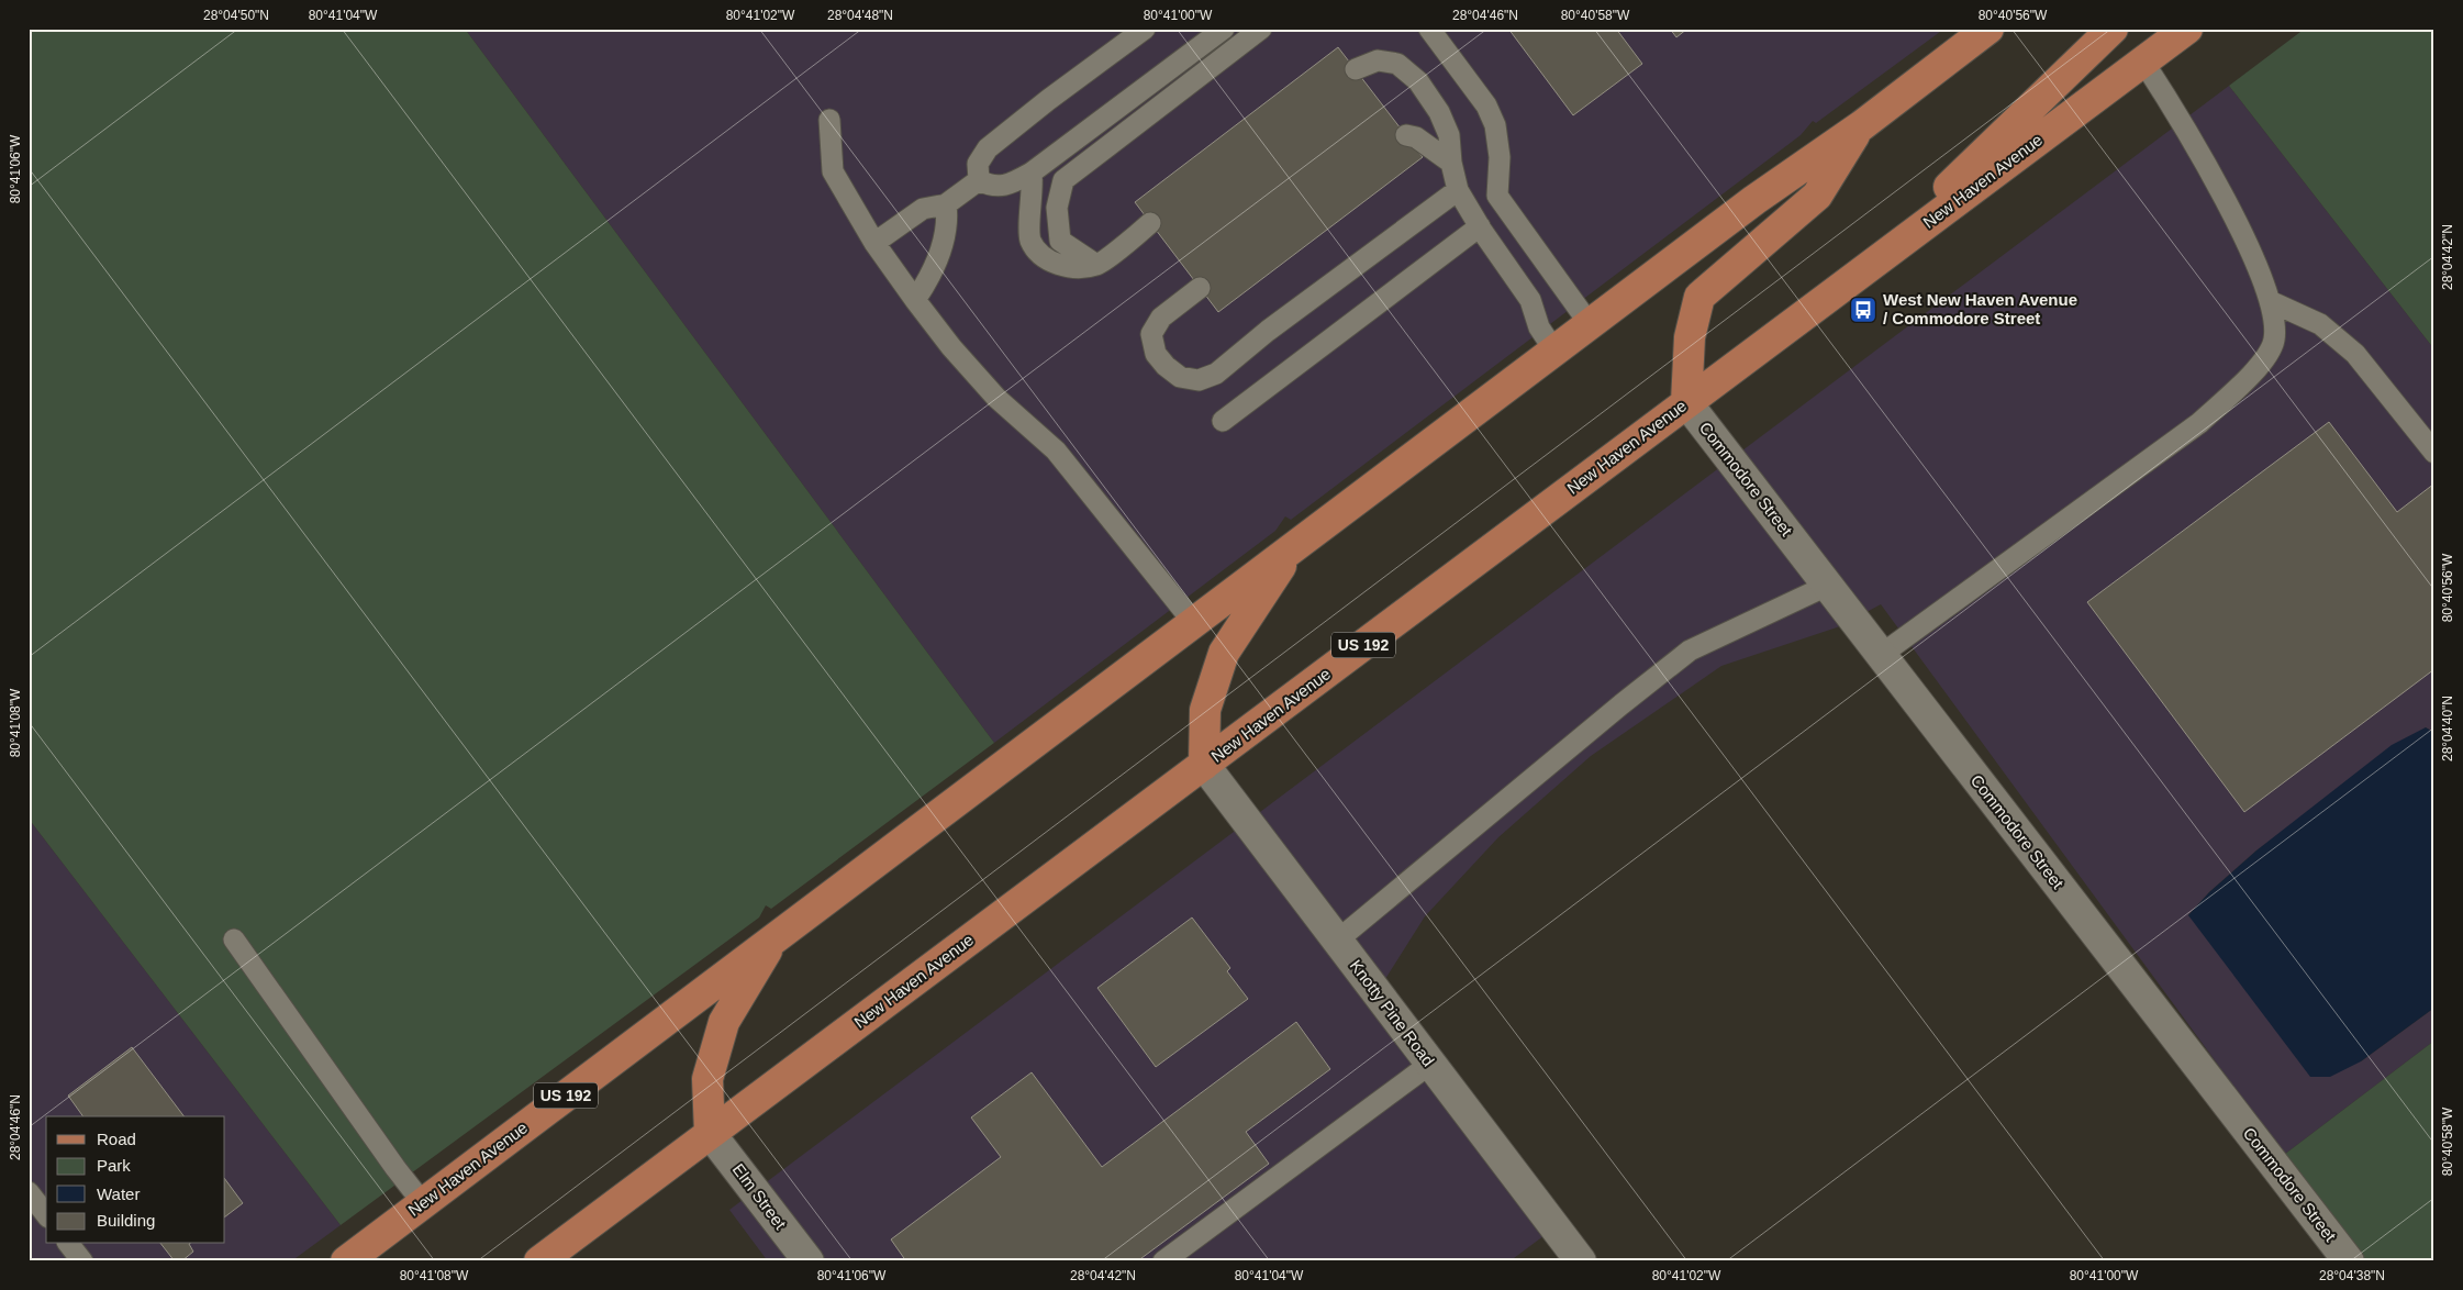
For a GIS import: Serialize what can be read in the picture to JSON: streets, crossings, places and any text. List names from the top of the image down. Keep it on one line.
{"streets":{"main road":["New Haven Avenue","US 192"],"street":["Commodore Street","Knotty Pine Road","Elm Street"]},"crossings":[["New Haven Avenue","Commodore Street"],["New Haven Avenue","Knotty Pine Road"],["New Haven Avenue","Elm Street"]],"places":{"bus stop":["West New Haven Avenue / Commodore Street"]},"legend":["Road","Park","Water","Building"],"coordinates":["28°04'50\"N","80°41'04\"W","80°41'02\"W","28°04'48\"N","80°41'00\"W","28°04'46\"N","80°40'58\"W","80°40'56\"W","80°41'06\"W","28°04'42\"N","80°41'08\"W","28°04'40\"N","28°04'38\"N"]}
